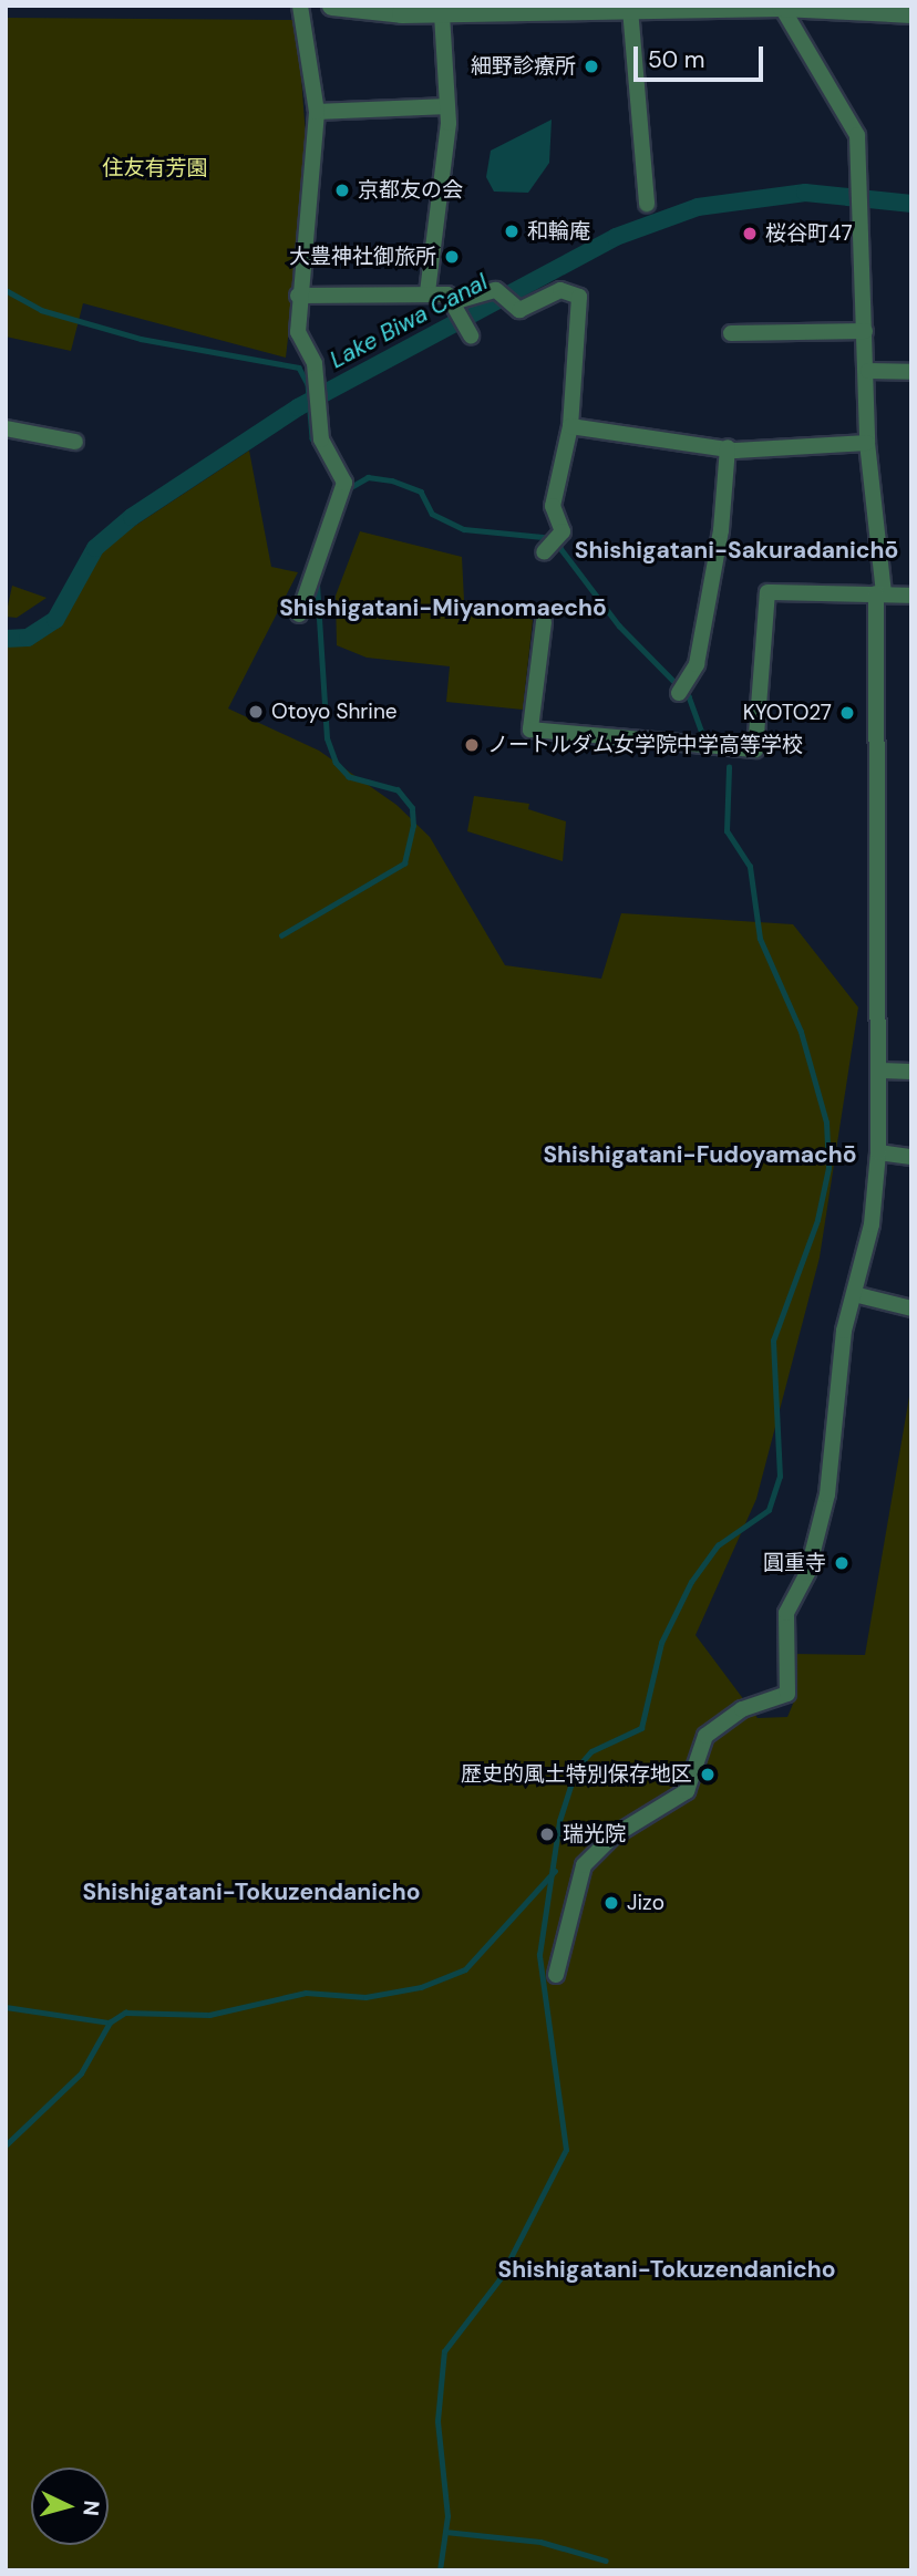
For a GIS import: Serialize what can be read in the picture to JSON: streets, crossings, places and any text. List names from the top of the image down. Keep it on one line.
{"districts":["Shishigatani-Sakuradanichō","Shishigatani-Miyanomaechō","Shishigatani-Fudoyamachō","Shishigatani-Tokuzendanicho","Shishigatani-Tokuzendanicho"],"water":["Lake Biwa Canal"],"parks":["住友有芳園"],"places":["細野診療所","京都友の会","和輪庵","桜谷町47","大豊神社御旅所","Otoyo Shrine","KYOTO27","ノートルダム女学院中学高等学校","圓重寺","歴史的風土特別保存地区","瑞光院","Jizo"],"scale_bar":"50 m","north":"right"}
